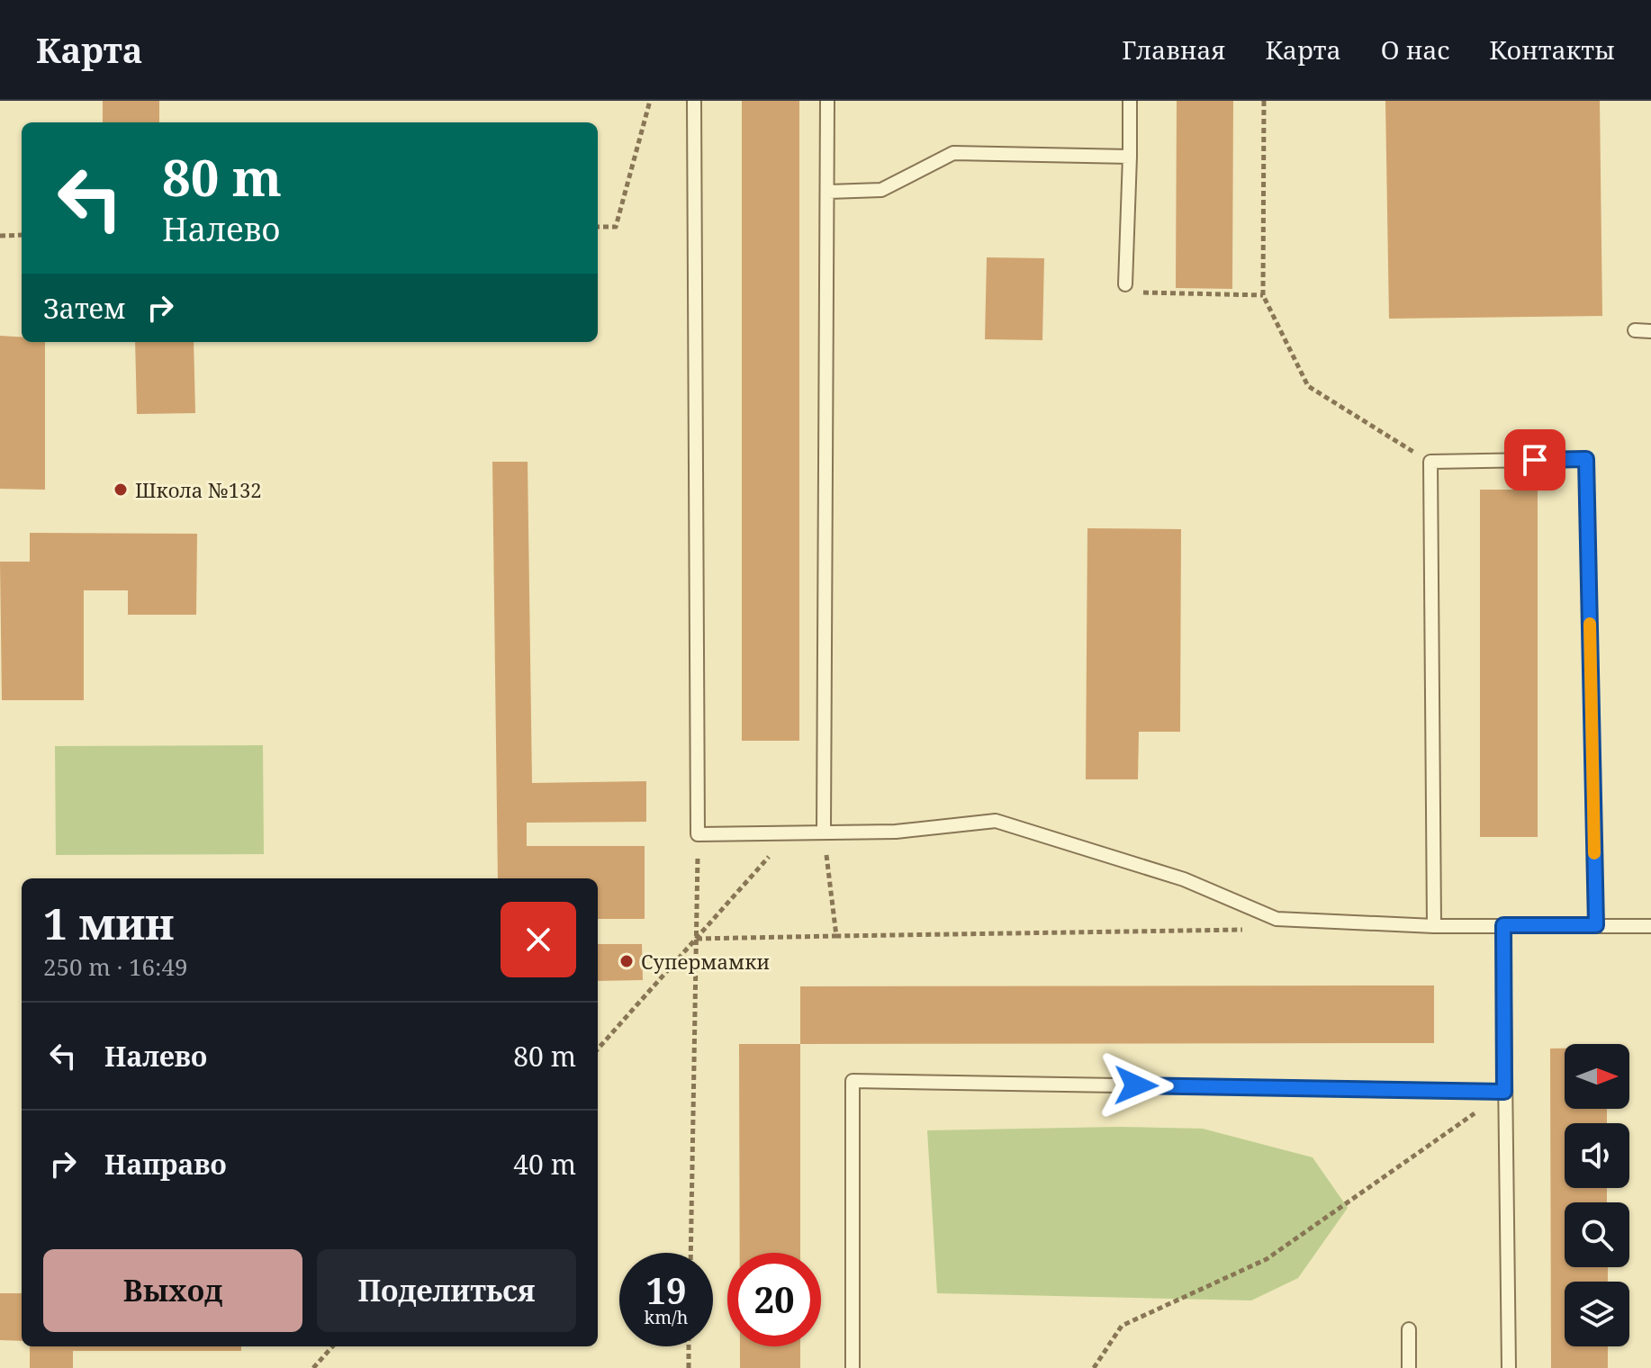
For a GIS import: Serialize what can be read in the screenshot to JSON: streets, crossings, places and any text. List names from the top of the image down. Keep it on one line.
{"places":["Школа №132","Супермамки"],"north":"right","page":{"header":"Карта","nav":["Главная","Карта","О нас","Контакты"],"turn":["80 m","Налево"],"then":"Затем","heading":["1 мин","250 m · 16:49"],"list":[{"name":"Налево","value":"80 m"},{"name":"Направо","value":"40 m"}],"buttons":["Выход","Поделиться"],"speed":"19 km/h","limit":"20"}}
